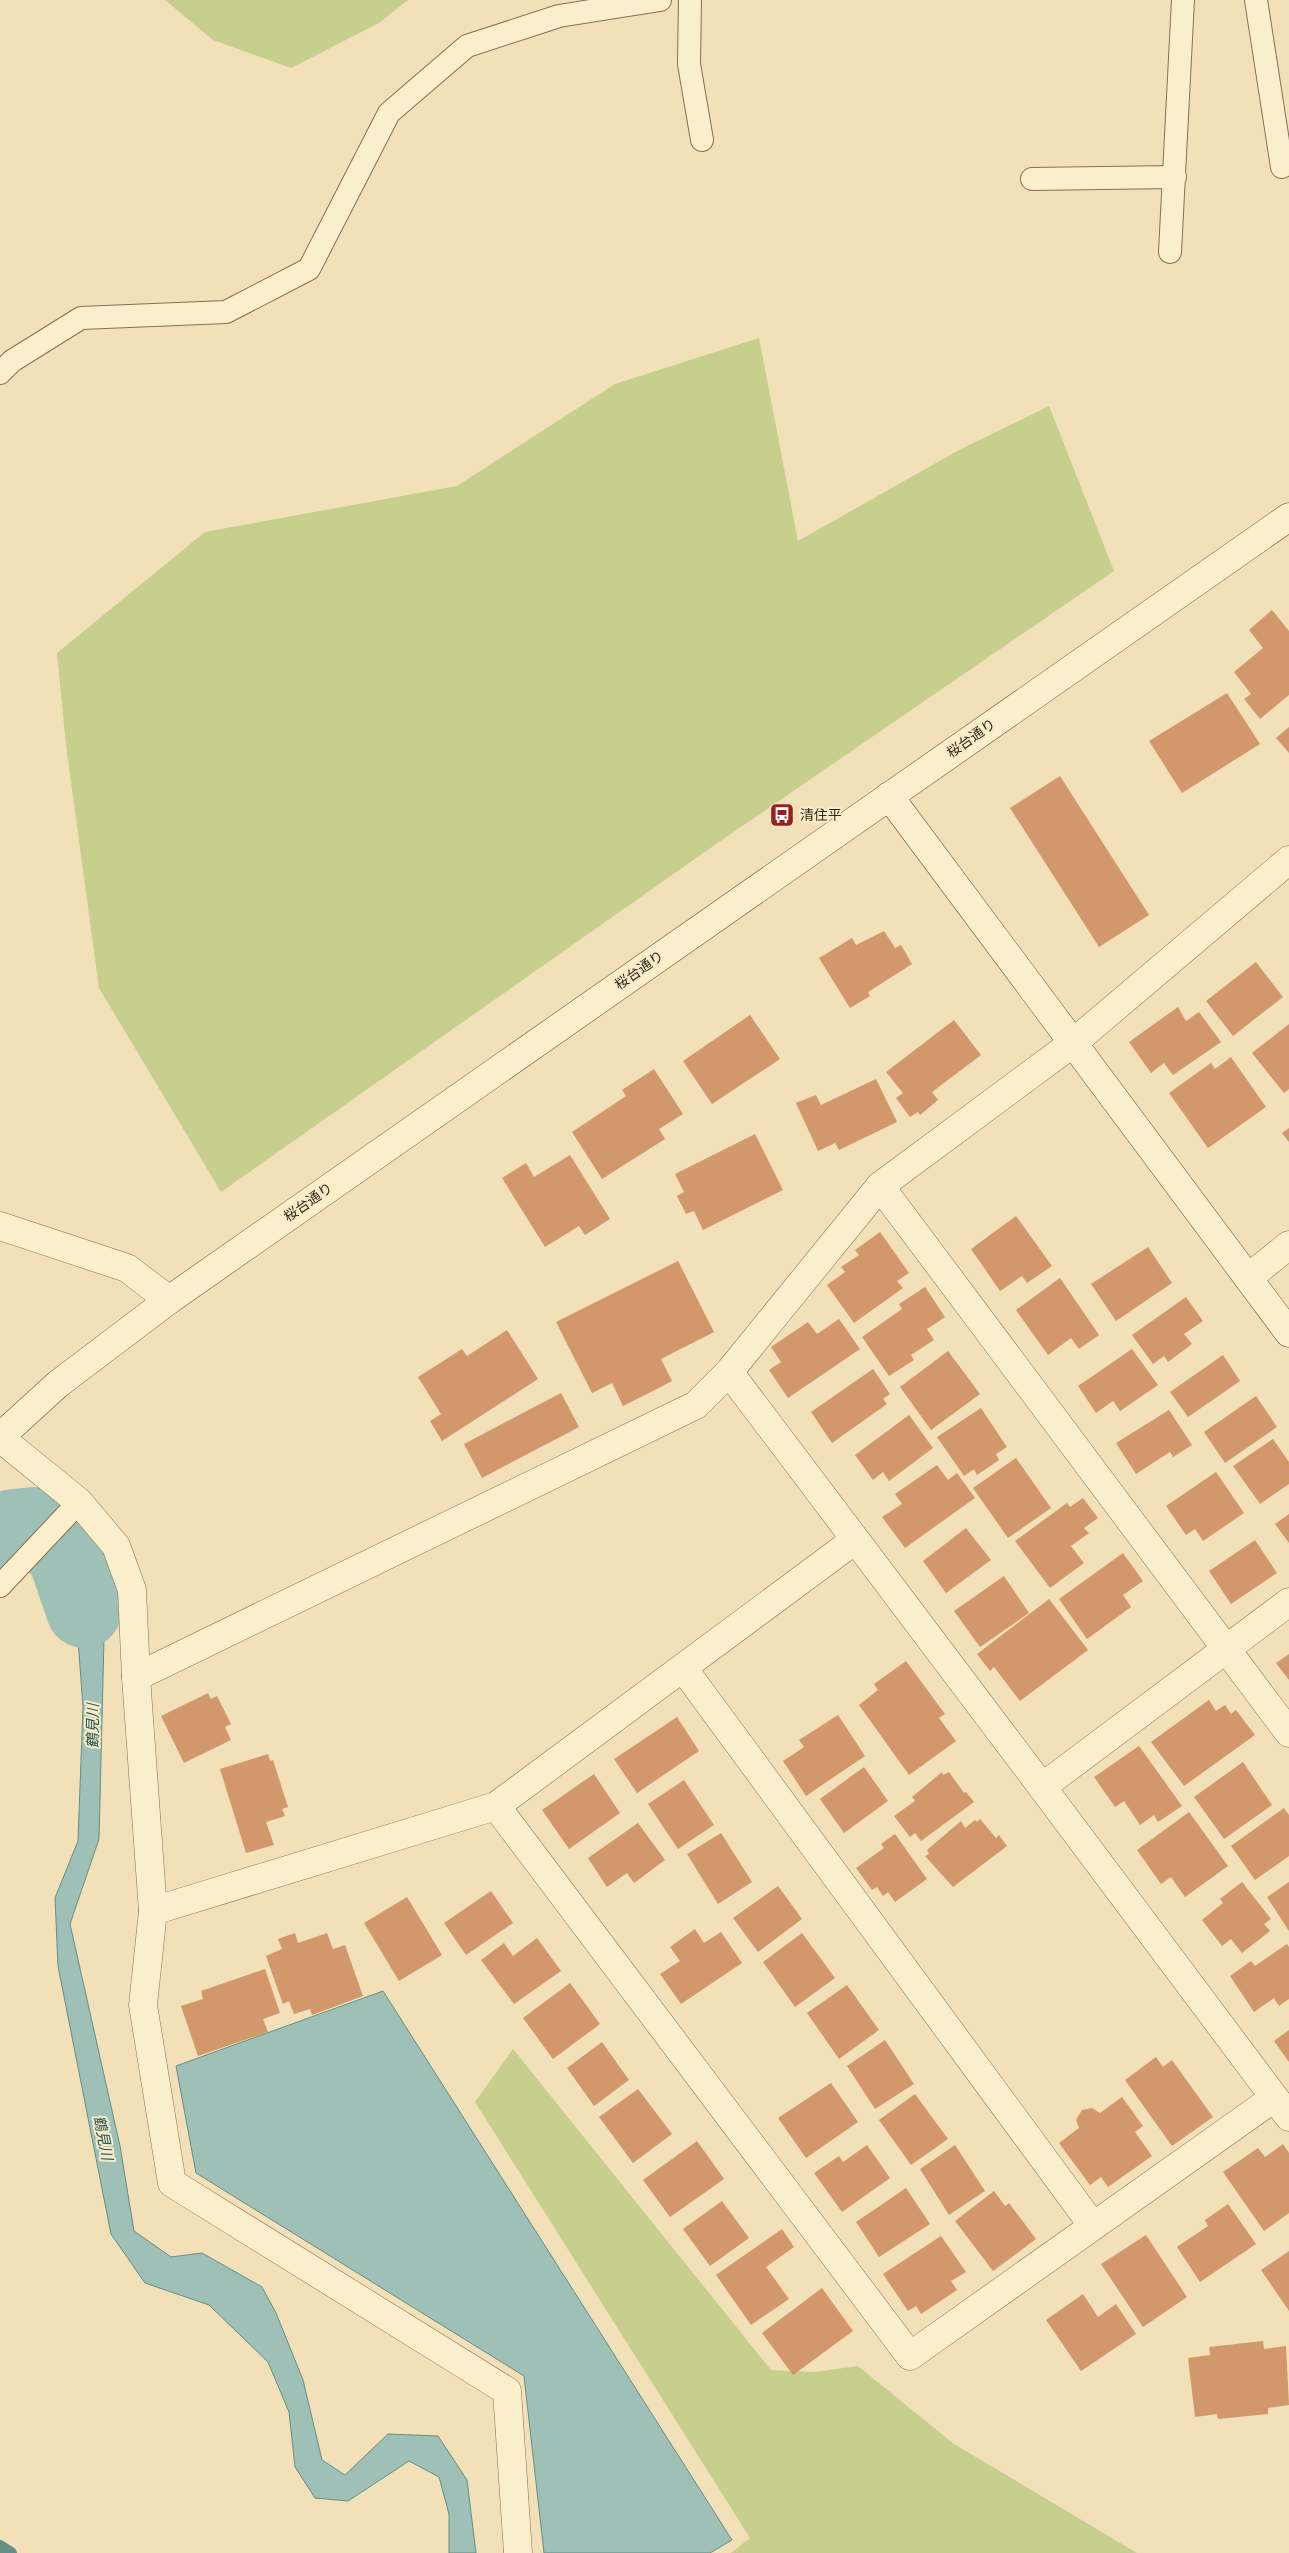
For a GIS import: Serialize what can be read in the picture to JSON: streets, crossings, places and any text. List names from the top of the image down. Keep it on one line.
{"streets":{"street":["桜台通り"]},"water":["鶴見川"],"places":{"bus stop":["清住平"]}}
